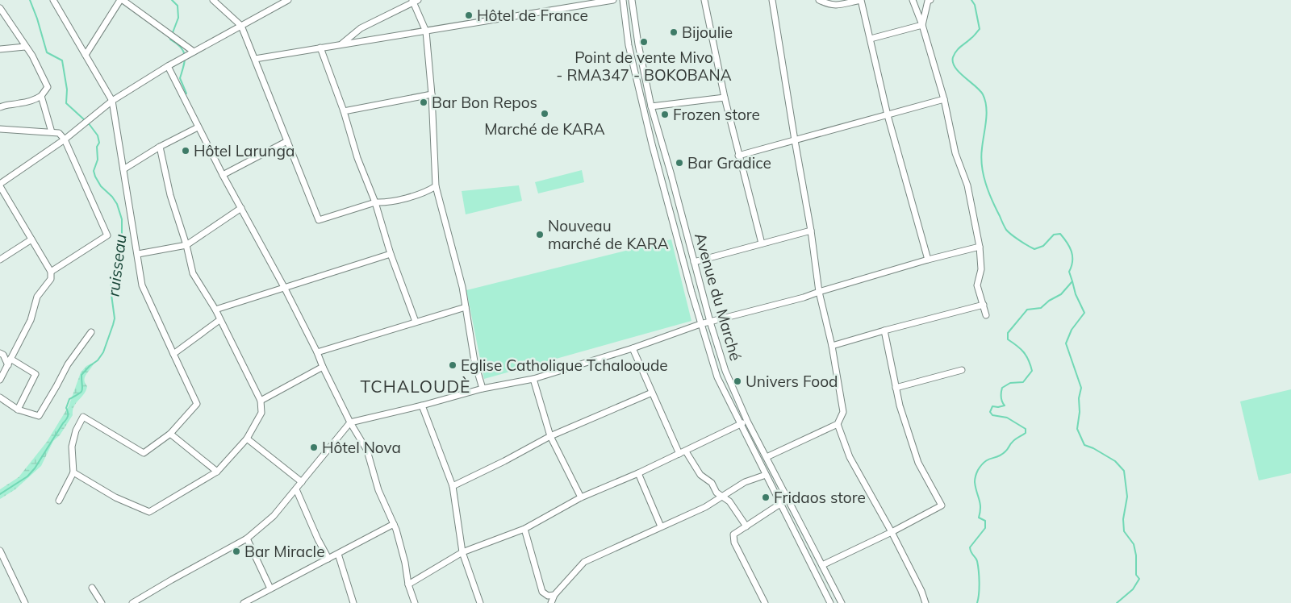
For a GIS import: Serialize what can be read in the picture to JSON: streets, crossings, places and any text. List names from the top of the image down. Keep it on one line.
{"streets":{"street":["Avenue du Marché"]},"districts":["TCHALOUDÈ"],"water":["ruisseau"],"places":["Hôtel de France","Bijoulie","Point de vente Mivo - RMA347 - BOKOBANA","Bar Bon Repos","Marché de KARA","Frozen store","Hôtel Larunga","Bar Gradice","Nouveau marché de KARA","Eglise Catholique Tchalooude","Univers Food","Hôtel Nova","Fridaos store","Bar Miracle"]}
